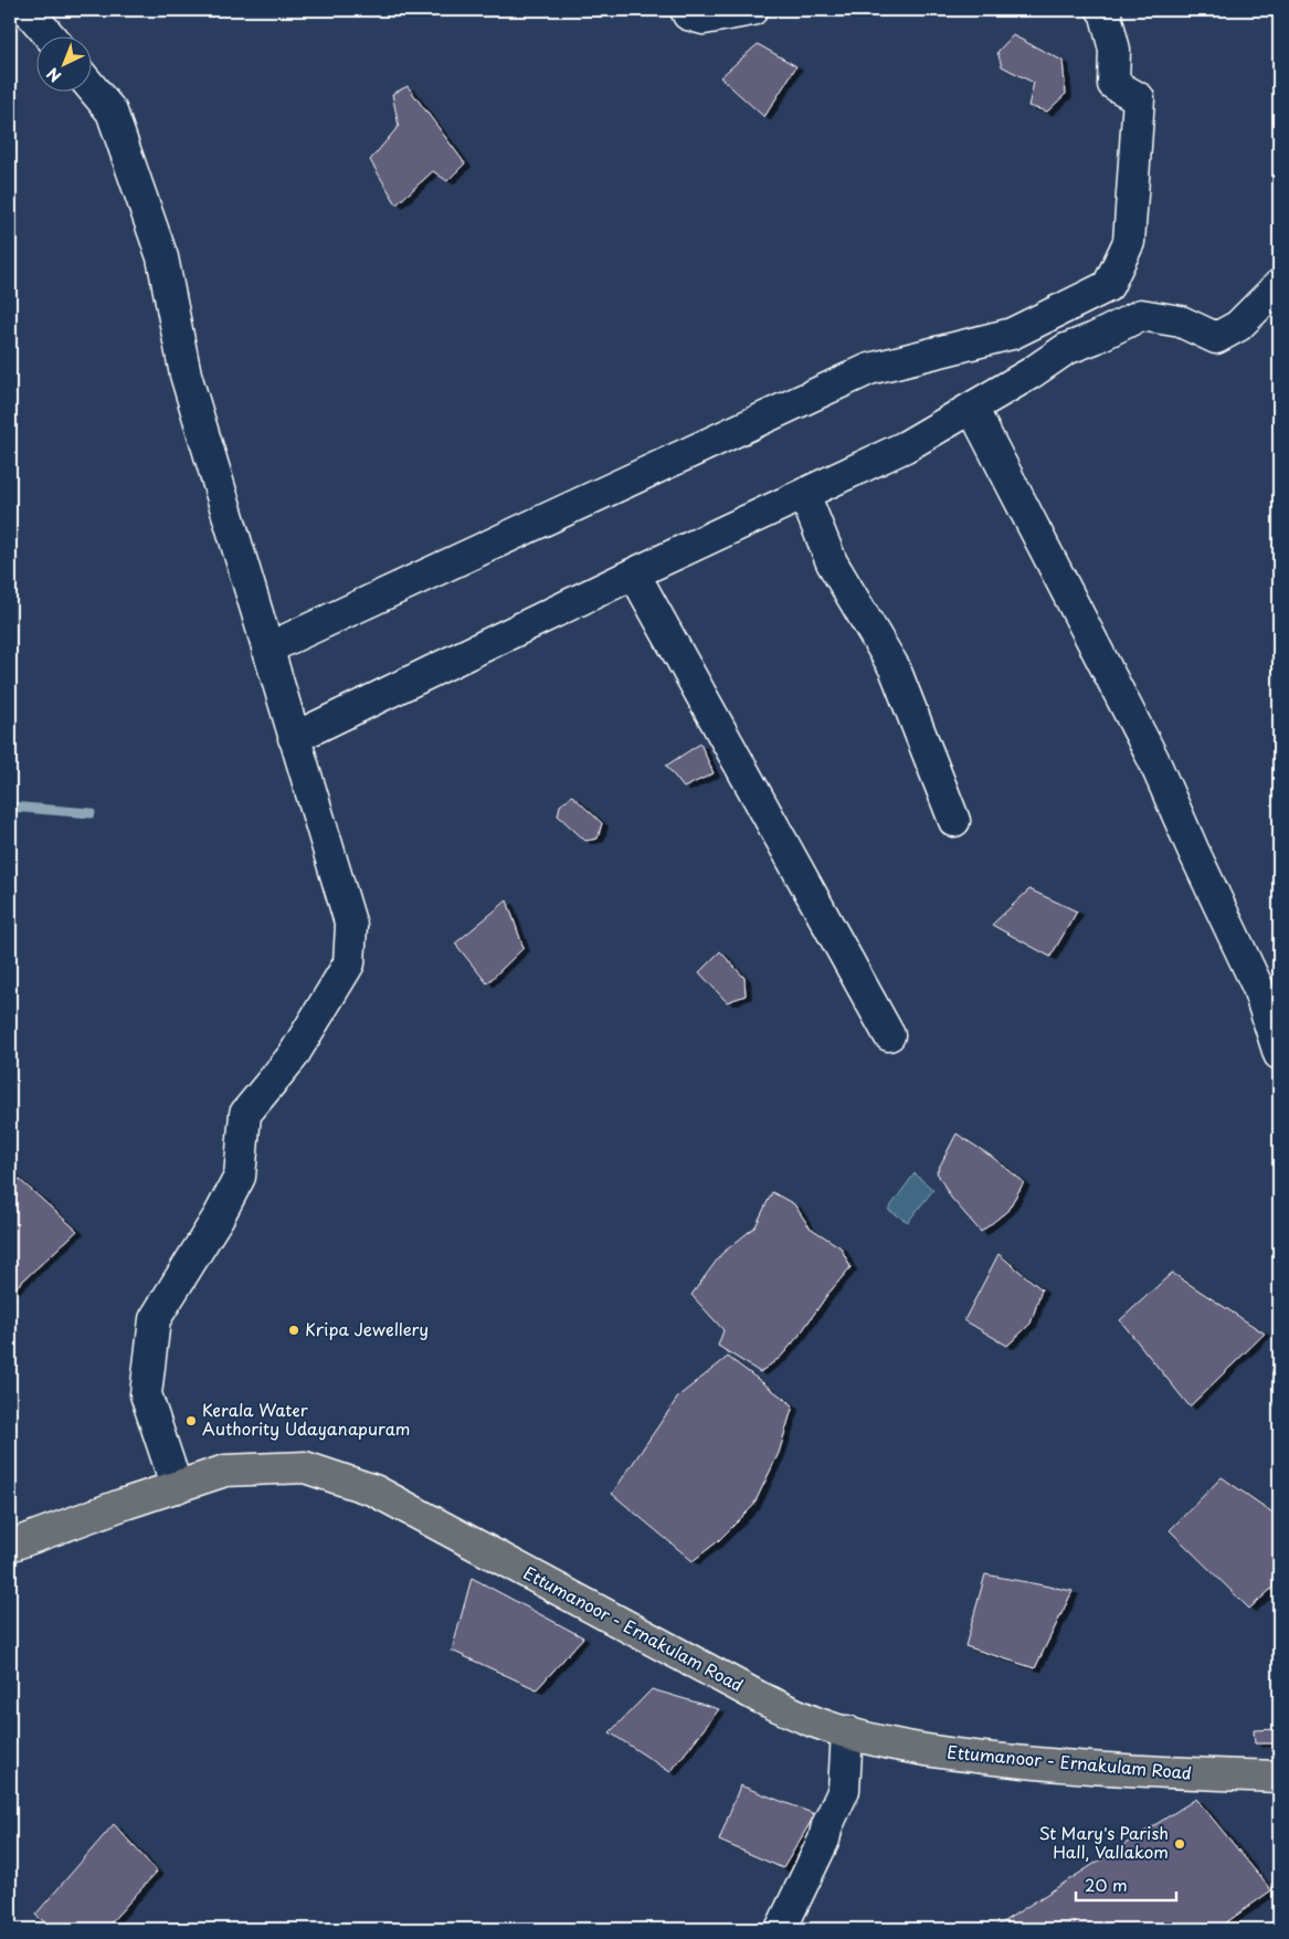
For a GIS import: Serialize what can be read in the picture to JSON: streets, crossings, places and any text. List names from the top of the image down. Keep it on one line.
{"streets":{"main road":["Ettumanoor - Ernakulam Road"]},"places":["Kripa Jewellery","Kerala Water Authority Udayanapuram","St Mary's Parish Hall, Vallakom"],"scale_bar":"20 m","north":"bottom left"}
